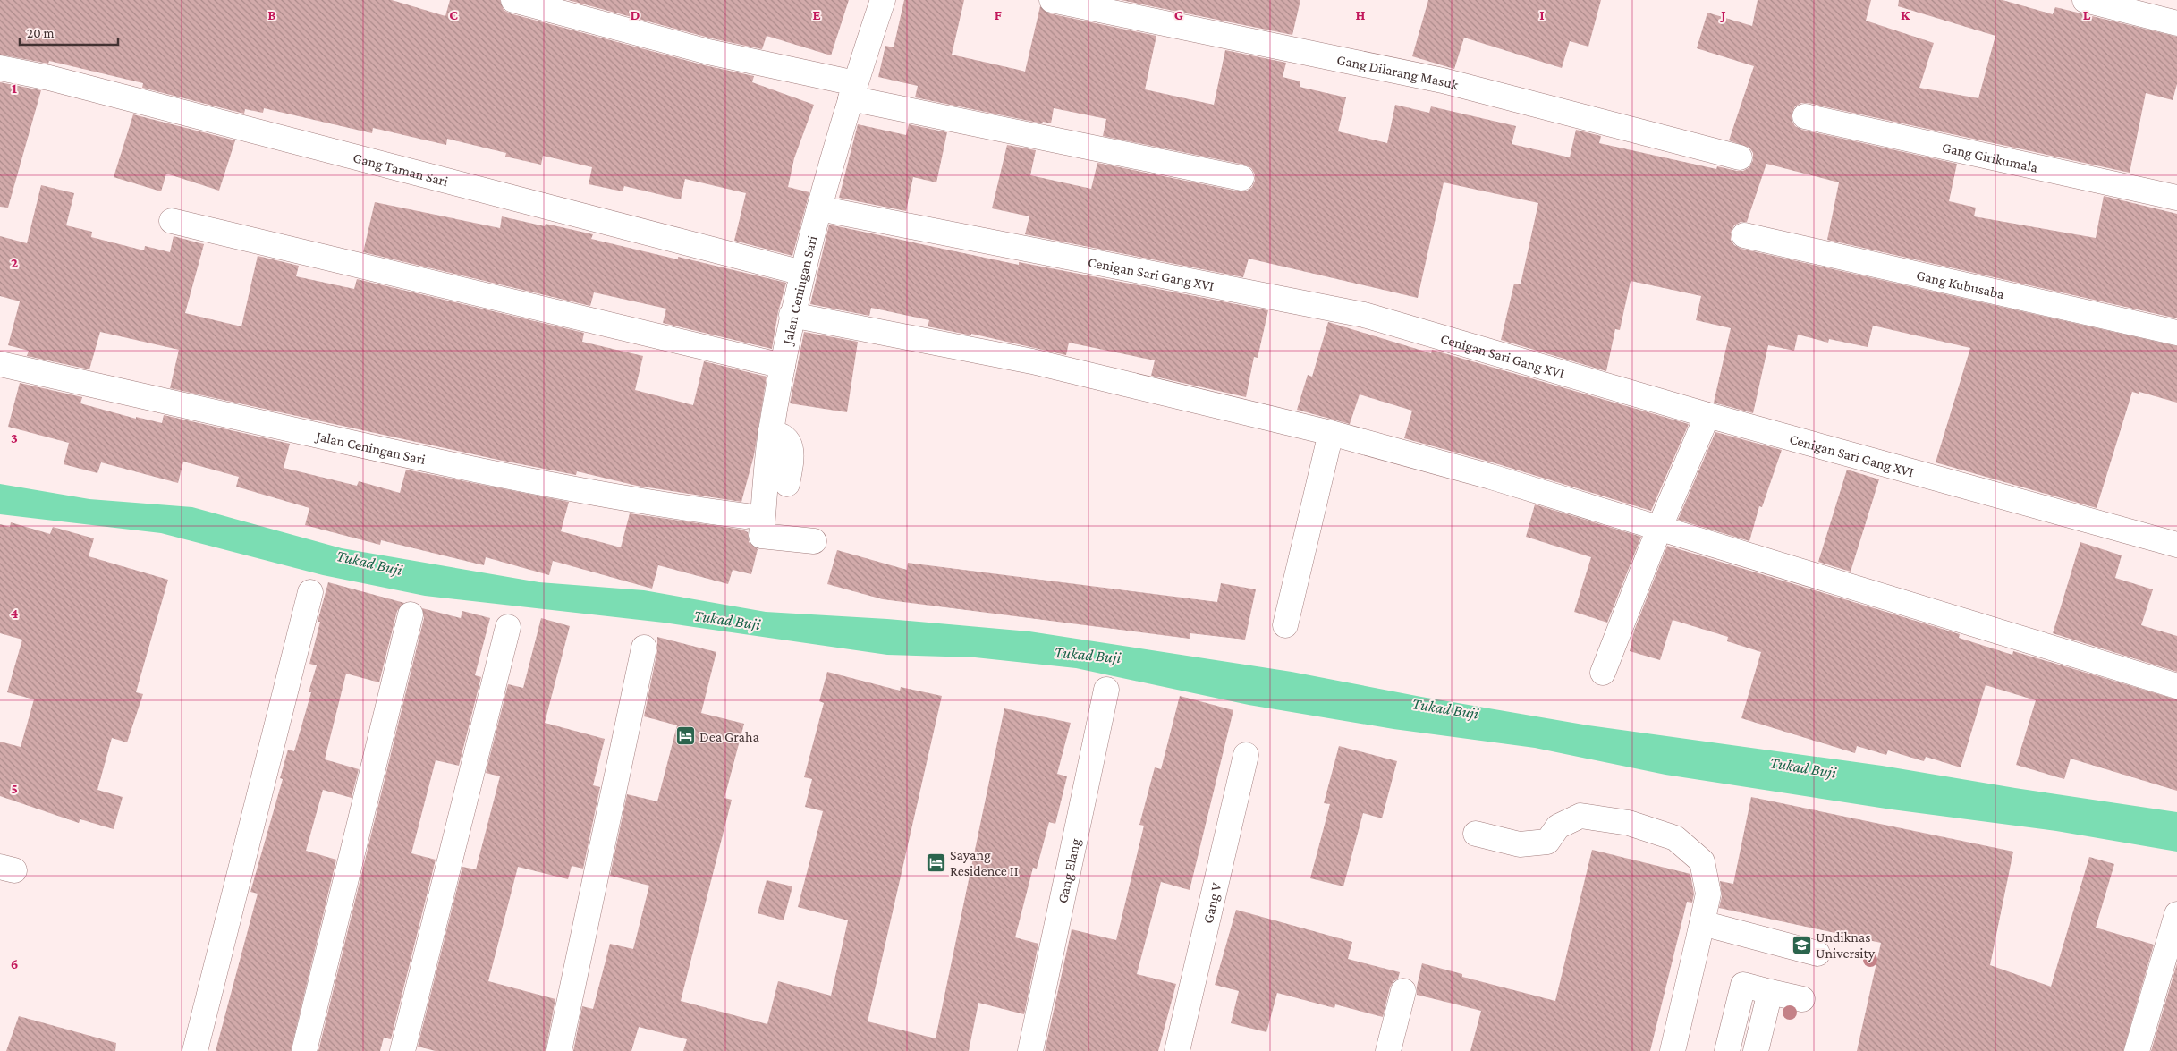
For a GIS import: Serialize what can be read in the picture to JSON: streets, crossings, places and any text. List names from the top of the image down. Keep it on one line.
{"streets":{"street":["Gang Dilarang Masuk","Gang Girikumala","Gang Taman Sari","Cenigan Sari Gang XVI","Gang Kubusaba","Jalan Ceningan Sari","Gang Elang","Gang V"]},"crossings":[["Gang Taman Sari","Jalan Ceningan Sari"],["Cenigan Sari Gang XVI","Jalan Ceningan Sari"]],"water":["Tukad Buji"],"places":{"hotel":["Dea Graha","Sayang Residence II"],"school or university":["Undiknas University"]},"scale_bar":"20 m","grid":{"columns":["B","C","D","E","F","G","H","I","J","K","L"],"rows":["1","2","3","4","5","6"]}}
